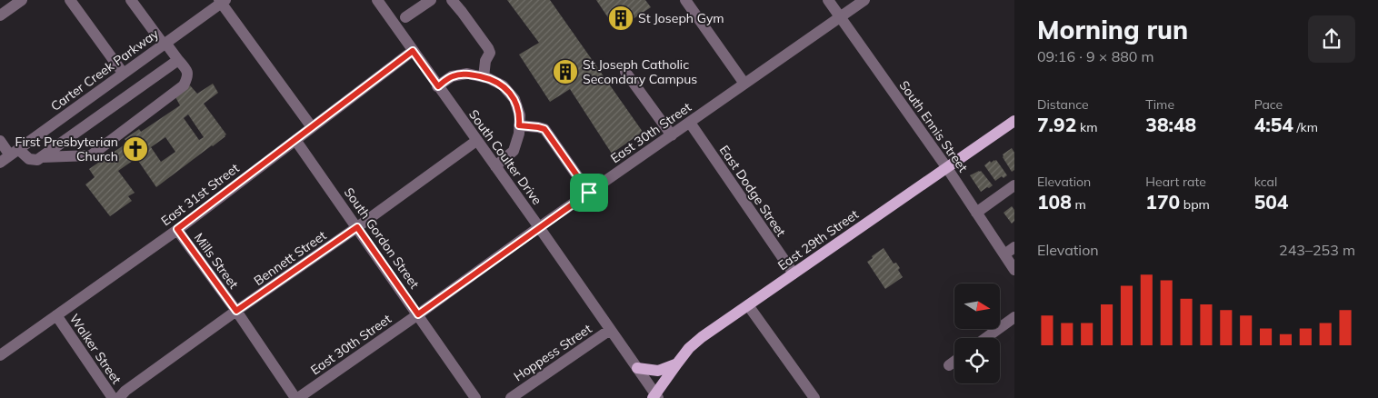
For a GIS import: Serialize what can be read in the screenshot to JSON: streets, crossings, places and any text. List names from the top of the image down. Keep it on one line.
{"streets":{"main road":["East 29th Street"],"street":["Carter Creek Parkway","South Ennis Street","East 30th Street","South Coulter Drive","East Dodge Street","East 31st Street","South Gordon Street","Bennett Street","Mills Street","Walker Street","Hoppess Street"]},"crossings":[["South Ennis Street","East 30th Street"],["South Ennis Street","East 29th Street"],["East 30th Street","South Coulter Drive"],["East 30th Street","East Dodge Street"],["East 30th Street","South Gordon Street"],["East 30th Street","Mills Street"],["South Coulter Drive","East 31st Street"],["South Coulter Drive","East 29th Street"],["South Coulter Drive","Bennett Street"],["South Coulter Drive","Hoppess Street"],["East Dodge Street","East 29th Street"],["East 31st Street","South Gordon Street"],["East 31st Street","Mills Street"],["East 31st Street","Walker Street"],["South Gordon Street","Bennett Street"],["Bennett Street","Mills Street"]],"places":{"building":["St Joseph Gym","St Joseph Catholic Secondary Campus"],"church":["First Presbyterian Church"]},"north":"right","page":{"heading":["Morning run","09:16 · 9 × 880 m"],"stats":[["Distance","7.92 km"],["Time","38:48"],["Pace","4:54 /km"],["Elevation","108 m"],["Heart rate","170 bpm"],["kcal","504"]],"chart":["Elevation","243–253 m"]}}
